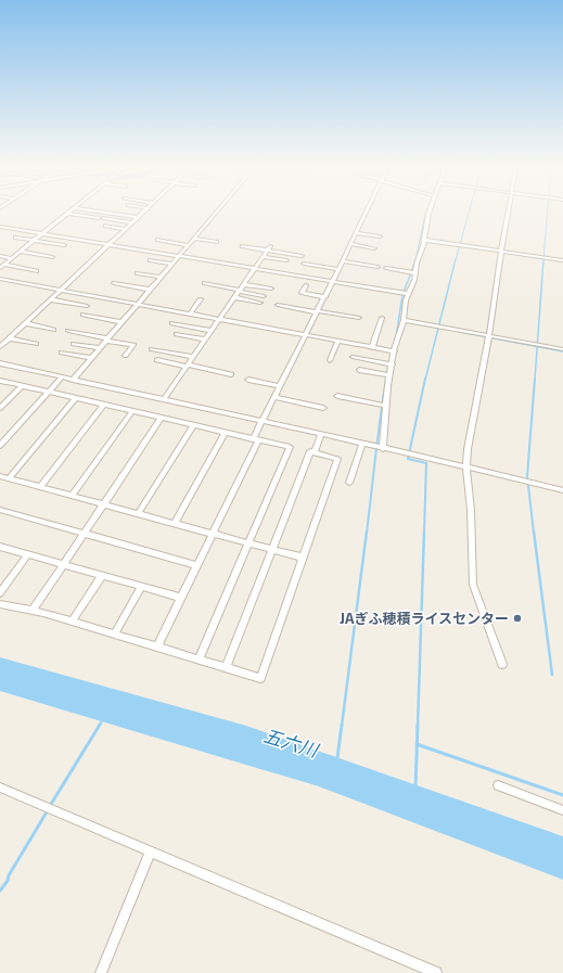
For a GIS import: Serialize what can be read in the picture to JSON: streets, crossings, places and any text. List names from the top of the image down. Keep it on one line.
{"water":["五六川"],"places":["JAぎふ穂積ライスセンター"]}
